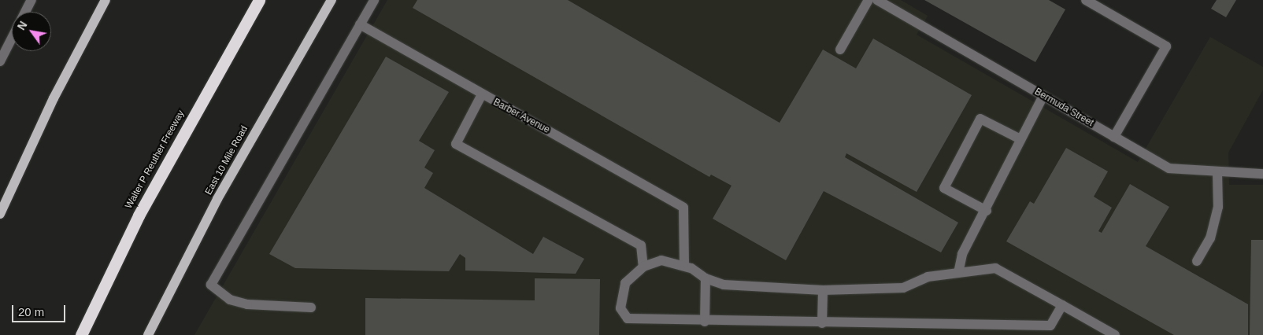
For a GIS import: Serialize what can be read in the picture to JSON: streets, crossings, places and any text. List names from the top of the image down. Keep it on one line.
{"streets":{"highway":["Walter P Reuther Freeway"],"main road":["East 10 Mile Road"],"street":["Bermuda Street","Barber Avenue"]},"scale_bar":"20 m","north":"top left"}
